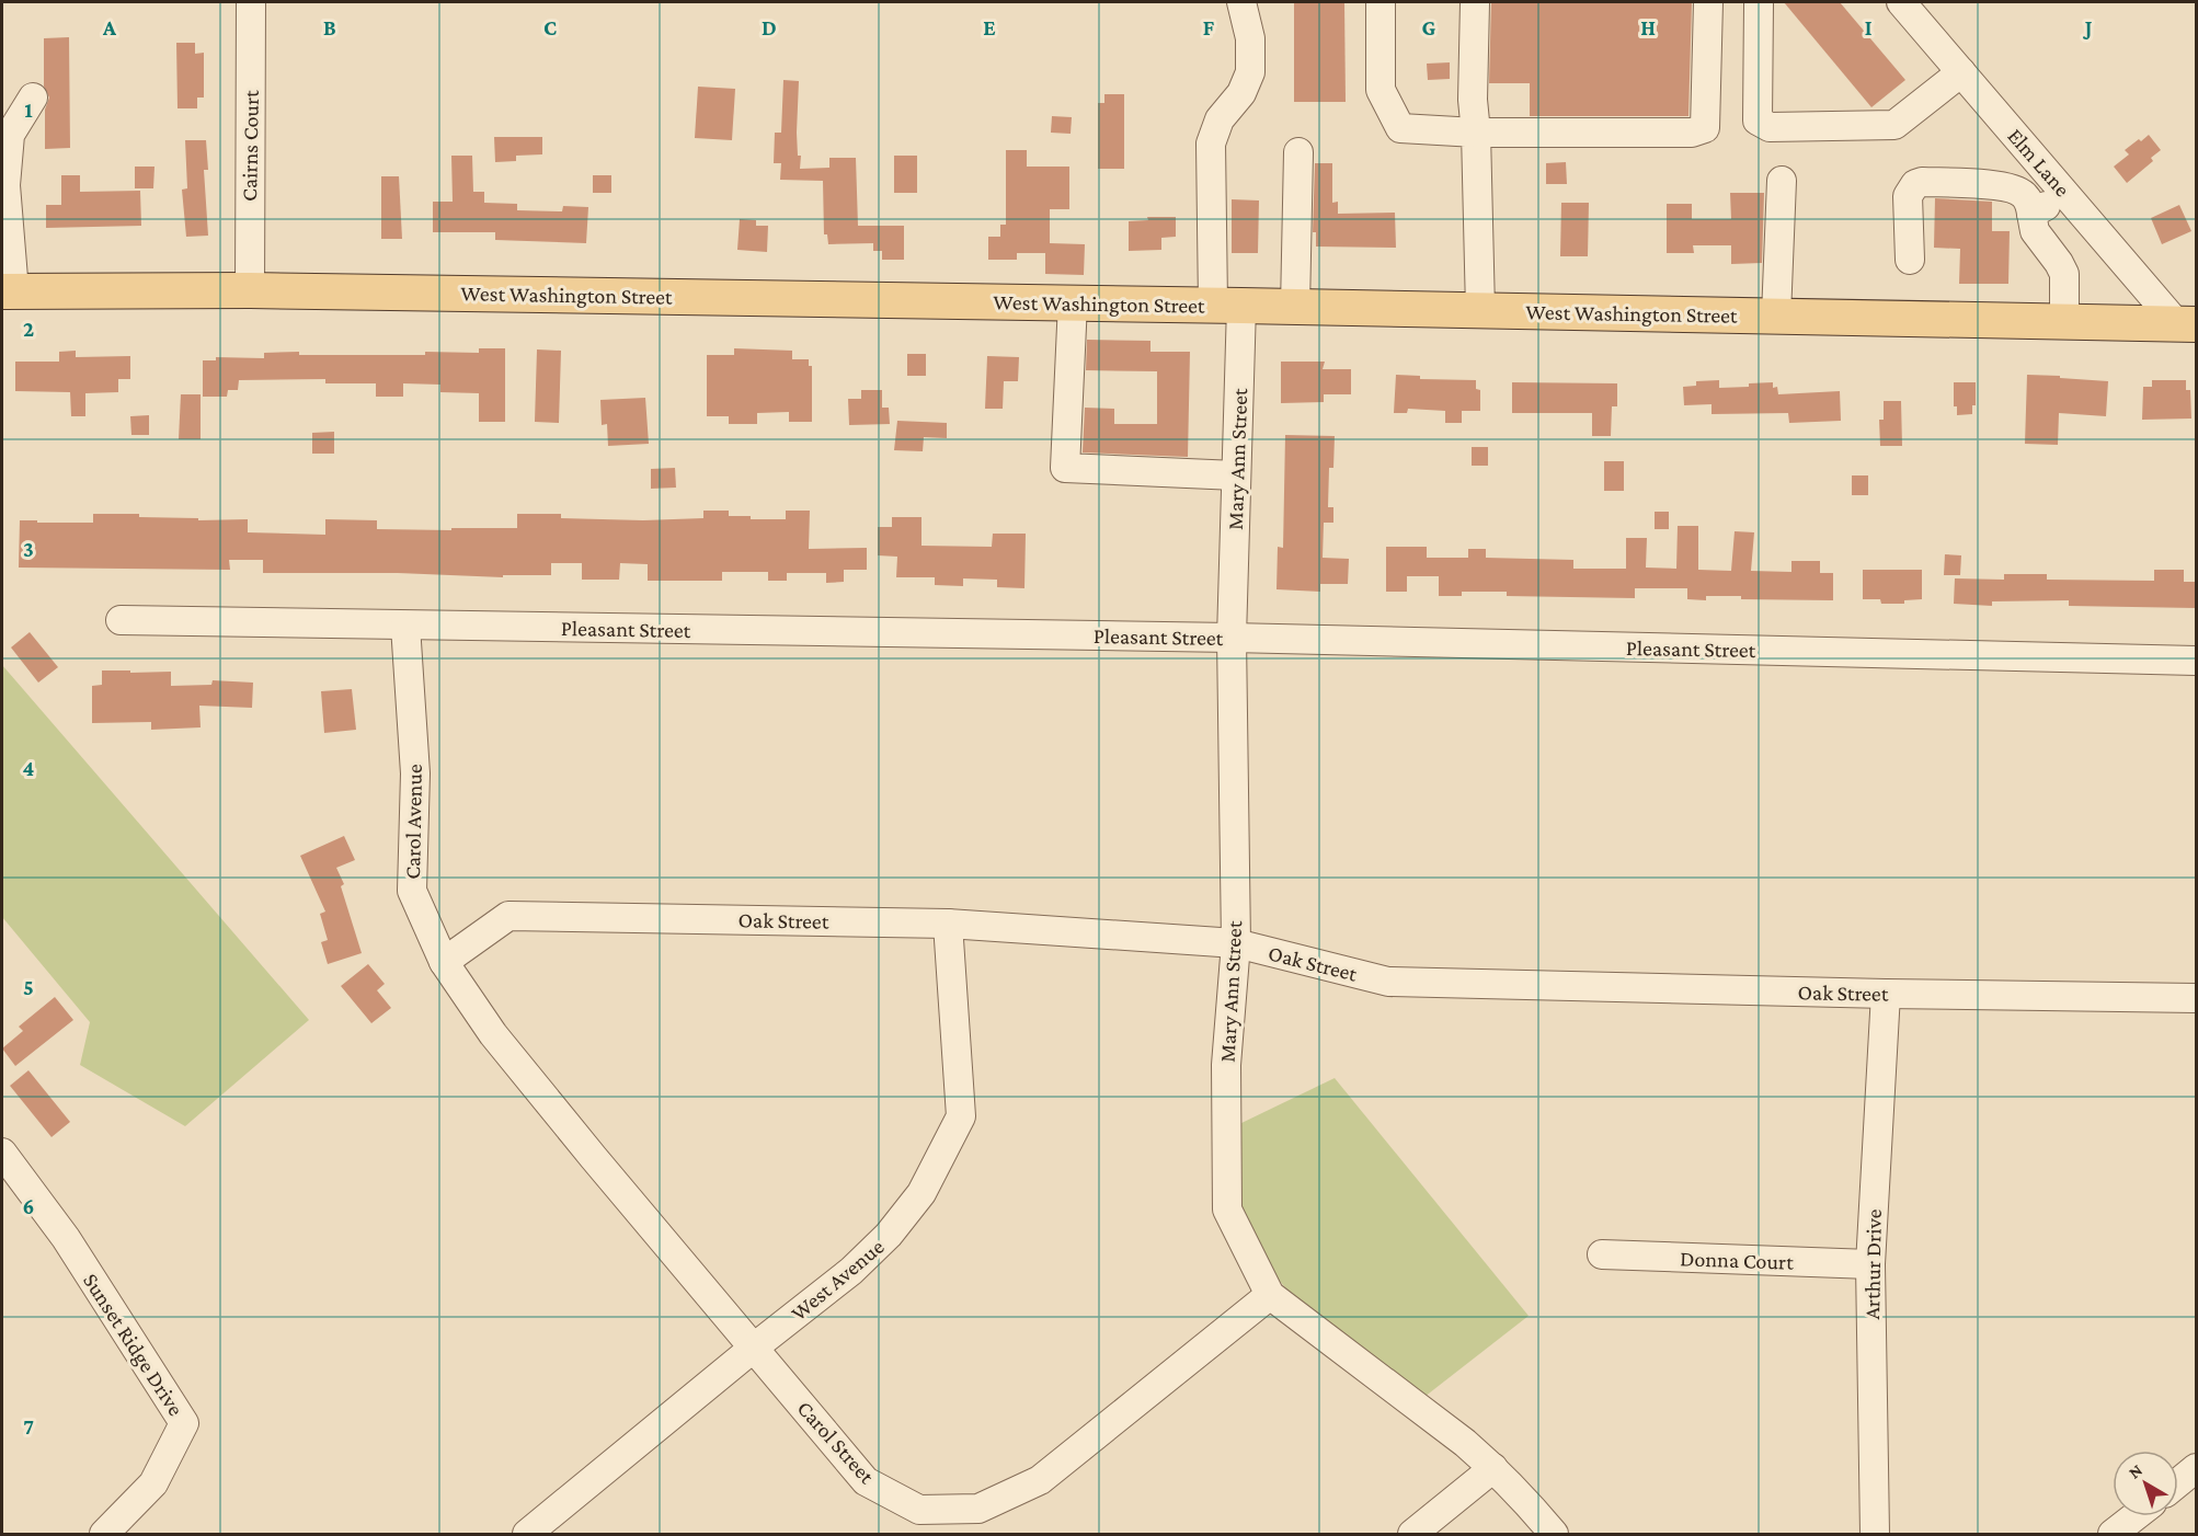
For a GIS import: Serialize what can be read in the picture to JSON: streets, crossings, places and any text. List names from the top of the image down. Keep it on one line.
{"streets":{"main road":["West Washington Street"],"street":["Cairns Court","Elm Lane","Mary Ann Street","Pleasant Street","Carol Avenue","Oak Street","Donna Court","Arthur Drive","West Avenue","Sunset Ridge Drive","Carol Street"]},"crossings":[["Cairns Court","West Washington Street"],["Elm Lane","West Washington Street"],["West Washington Street","Mary Ann Street"],["Mary Ann Street","Pleasant Street"],["Mary Ann Street","Oak Street"],["Mary Ann Street","Carol Street"],["Pleasant Street","Carol Avenue"],["Carol Avenue","Oak Street"],["Carol Avenue","Carol Street"],["Oak Street","Arthur Drive"],["Oak Street","West Avenue"],["Donna Court","Arthur Drive"],["West Avenue","Carol Street"]],"north":"top left","grid":{"columns":["A","B","C","D","E","F","G","H","I","J"],"rows":["1","2","3","4","5","6","7"]}}
